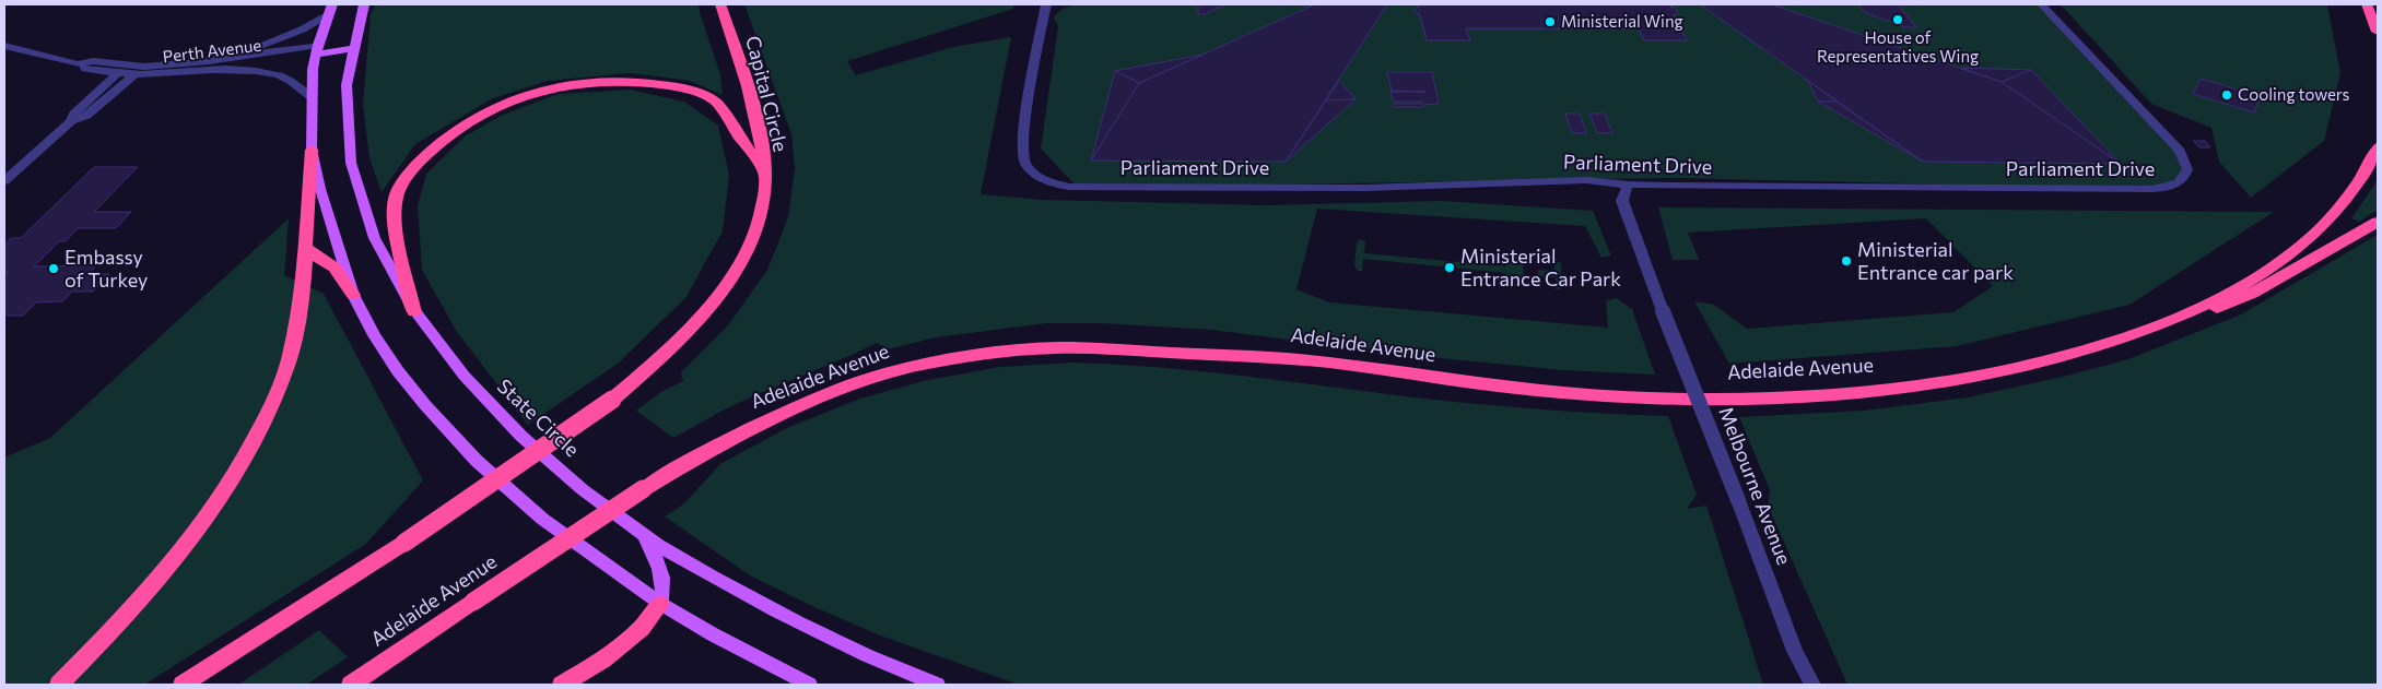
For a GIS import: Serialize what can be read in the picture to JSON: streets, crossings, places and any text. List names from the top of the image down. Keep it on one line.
{"streets":{"highway":["Capital Circle","Adelaide Avenue"],"main road":["Perth Avenue","State Circle"],"street":["Parliament Drive","Melbourne Avenue"]},"crossings":[["Perth Avenue","State Circle"],["Parliament Drive","Melbourne Avenue"]],"places":["House of Representatives Wing","Ministerial Wing","Cooling towers","Ministerial Entrance car park","Ministerial Entrance Car Park","Embassy of Turkey"]}
